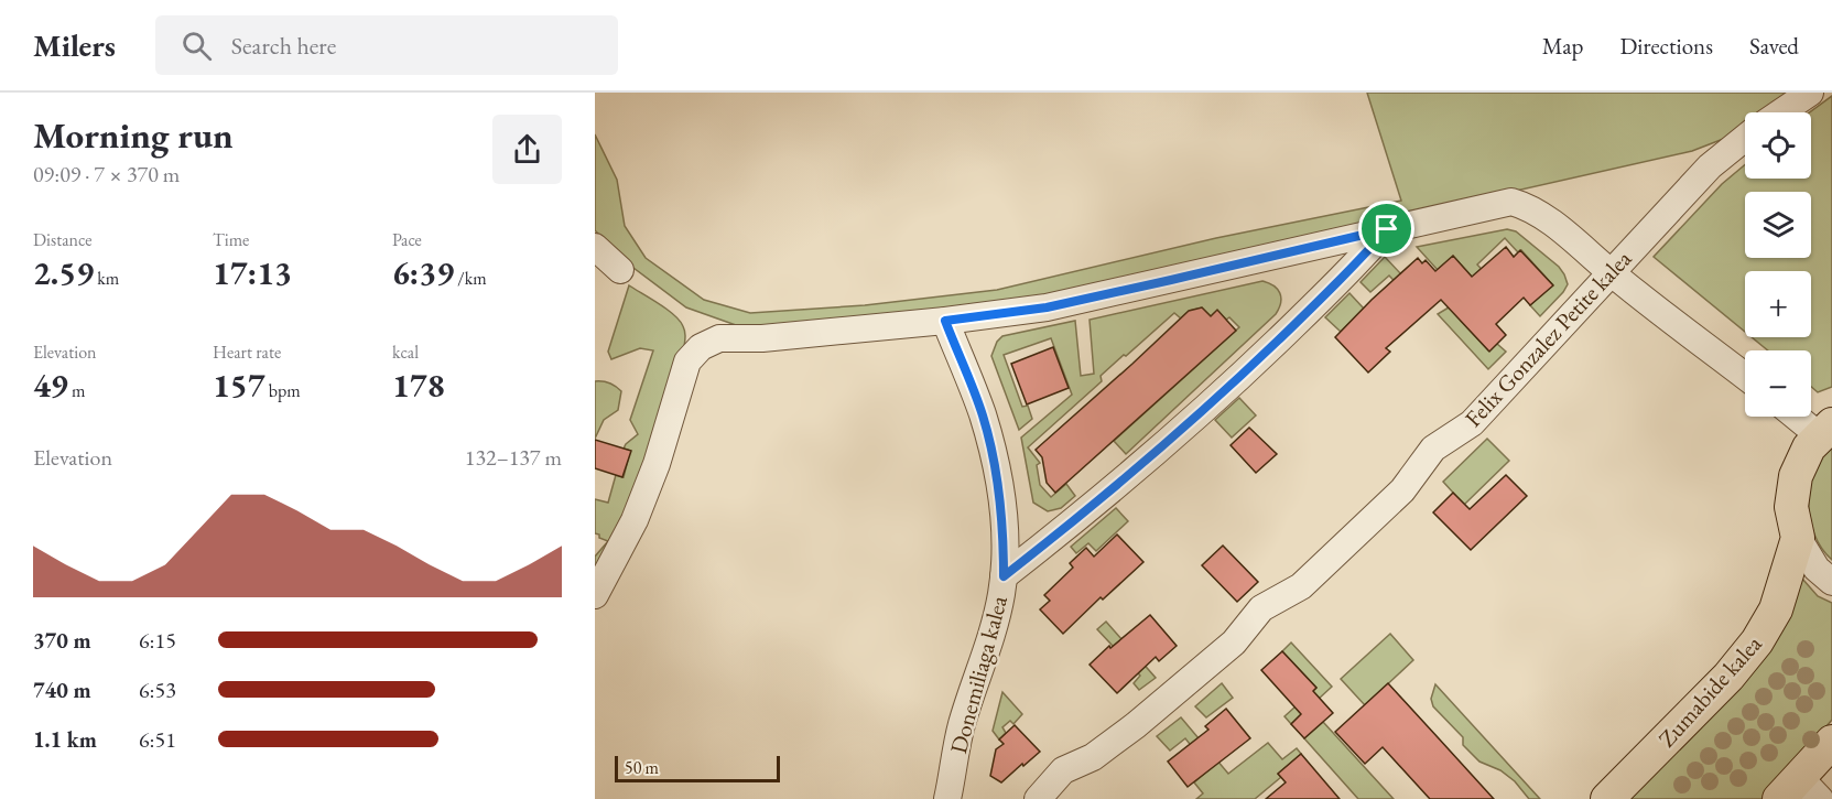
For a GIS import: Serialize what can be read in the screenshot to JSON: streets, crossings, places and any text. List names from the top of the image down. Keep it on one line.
{"streets":{"main road":["Zumabide kalea"],"street":["Felix Gonzalez Petite kalea","Donemiliaga kalea"]},"scale_bar":"50 m","page":{"header":"Milers","search":"Search here","nav":["Map","Directions","Saved"],"heading":["Morning run","09:09 · 7 × 370 m"],"map_buttons":["+","−"],"stats":[["Distance","2.59 km"],["Time","17:13"],["Pace","6:39 /km"],["Elevation","49 m"],["Heart rate","157 bpm"],["kcal","178"]],"chart":["Elevation","132–137 m"],"list":[{"name":"370 m","note":"6:15"},{"name":"740 m","note":"6:53"},{"name":"1.1 km","note":"6:51"}],"scale":"50 m"}}
